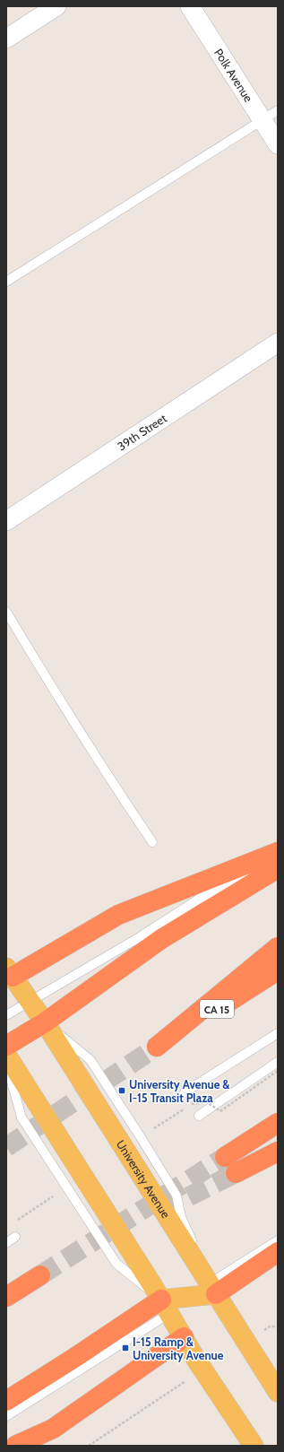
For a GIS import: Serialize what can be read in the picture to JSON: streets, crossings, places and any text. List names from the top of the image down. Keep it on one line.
{"streets":{"highway":["CA 15"],"main road":["University Avenue"],"street":["Polk Avenue","39th Street"]},"places":{"transit":["University Avenue & I-15 Transit Plaza","I-15 Ramp & University Avenue"]}}
